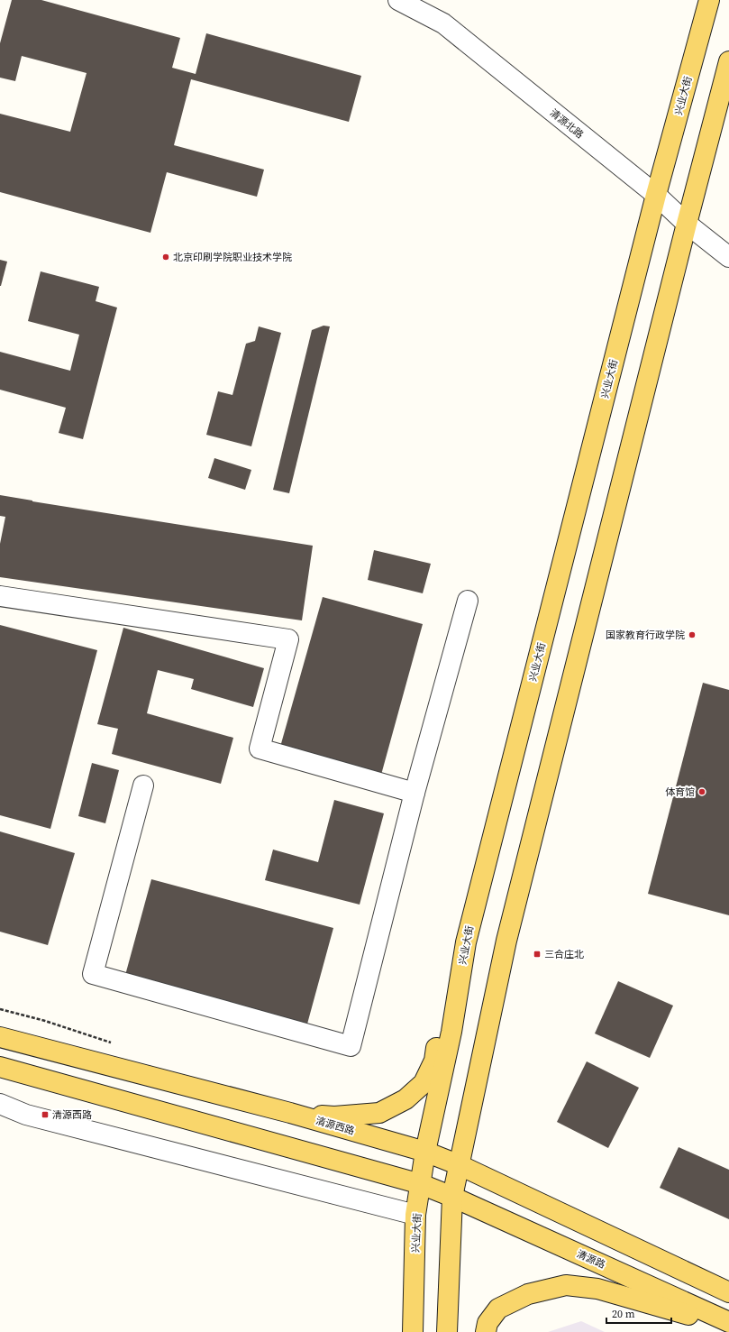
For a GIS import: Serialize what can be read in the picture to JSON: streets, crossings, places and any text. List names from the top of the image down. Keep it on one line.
{"streets":{"main road":["兴业大街","清源西路","清源路"],"street":["清源北路"]},"crossings":[["兴业大街","清源北路"],["兴业大街","清源西路"]],"places":{"other":["北京印刷学院职业技术学院","国家教育行政学院","体育馆"],"transit":["三合庄北","清源西路"]},"scale_bar":"20 m"}
